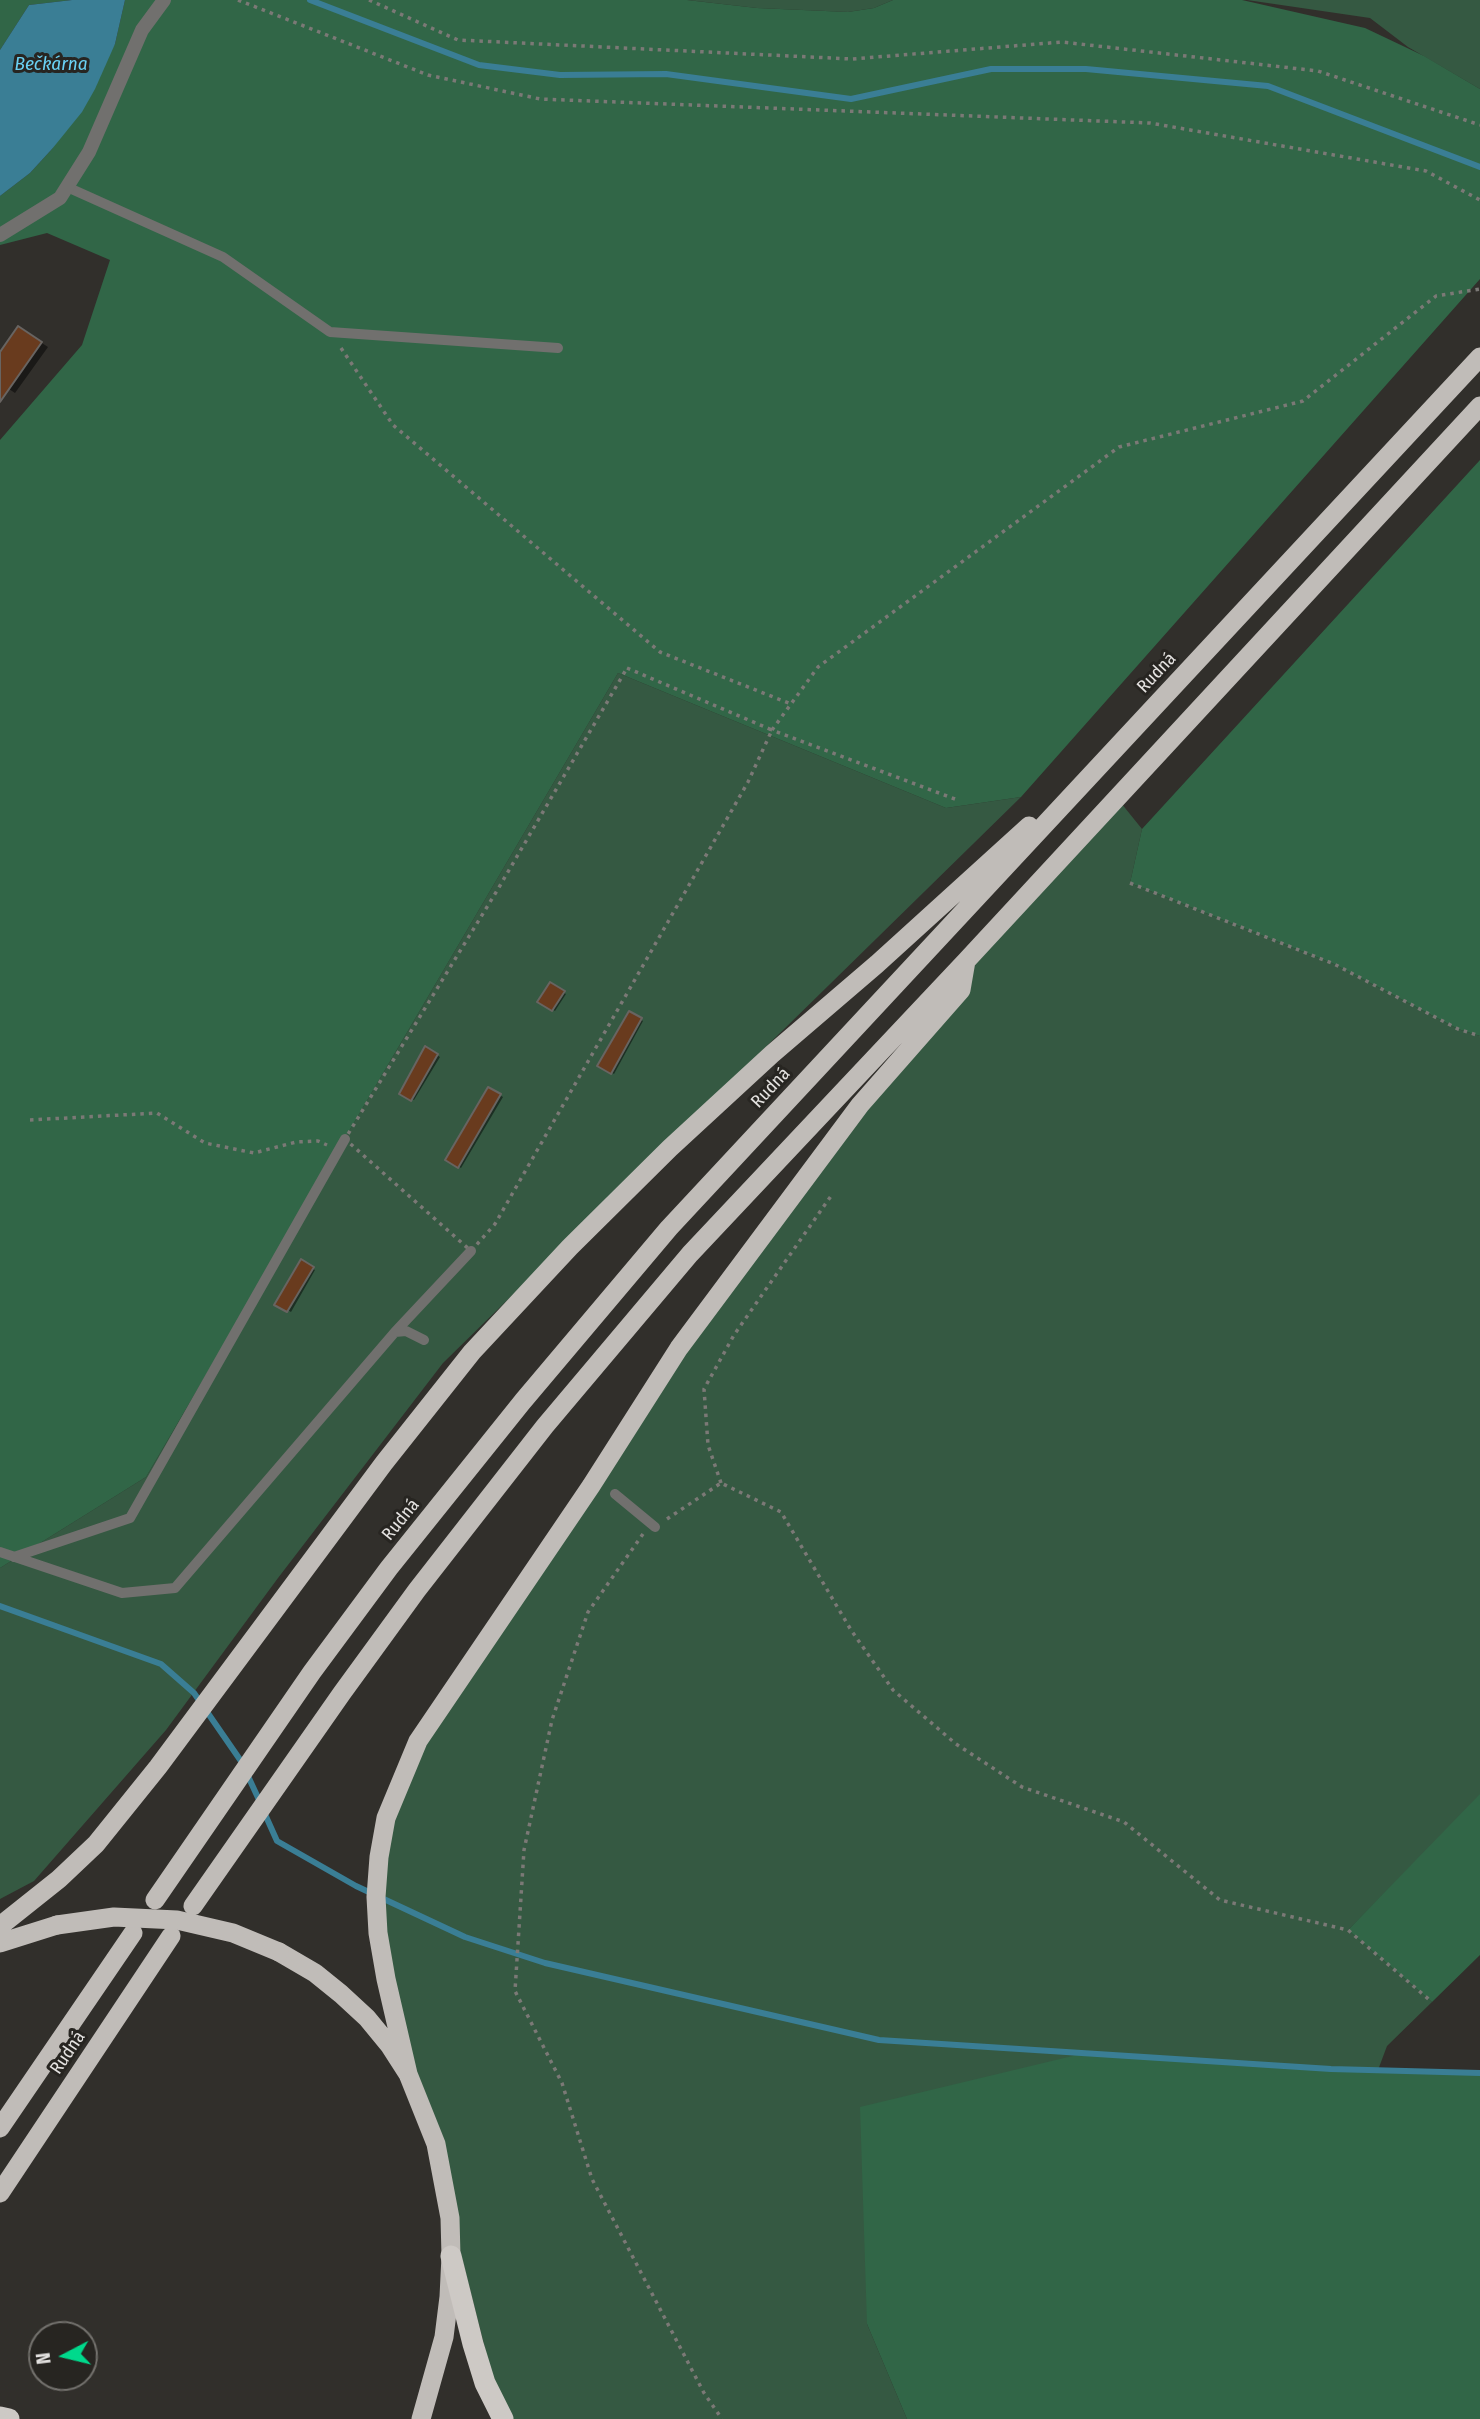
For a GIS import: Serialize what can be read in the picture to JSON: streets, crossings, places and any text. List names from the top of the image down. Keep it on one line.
{"streets":{"highway":["Rudná"]},"water":["Bečkárna"],"north":"left"}
